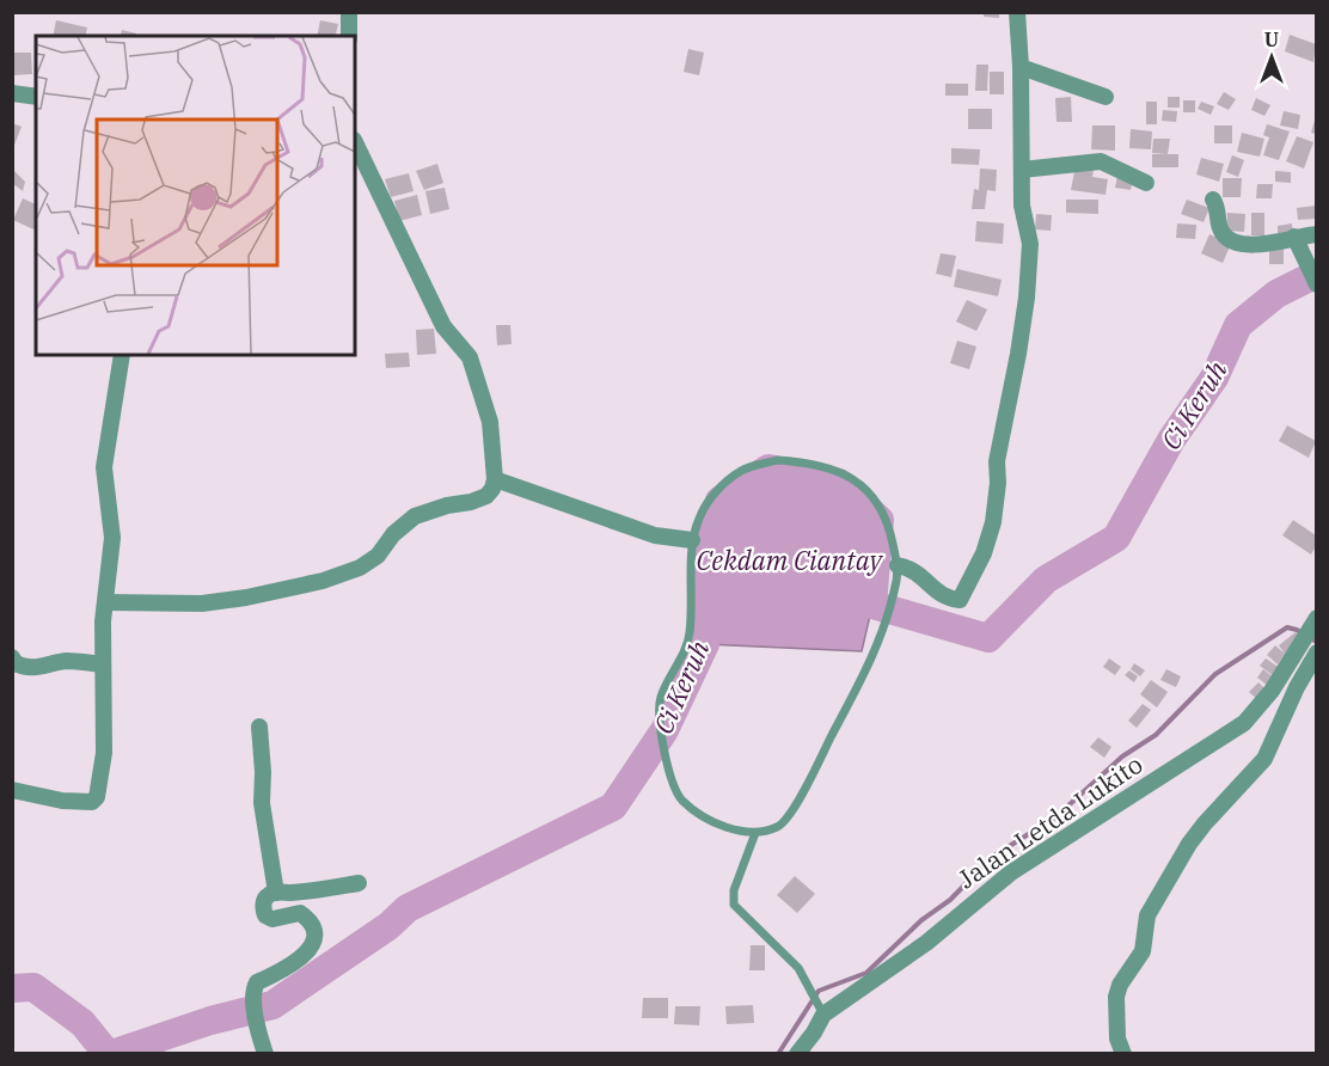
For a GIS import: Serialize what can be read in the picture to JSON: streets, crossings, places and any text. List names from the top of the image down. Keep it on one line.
{"streets":{"street":["Jalan Letda Lukito"]},"water":["Ci Keruh","Cekdam Ciantay"],"north":"top"}
